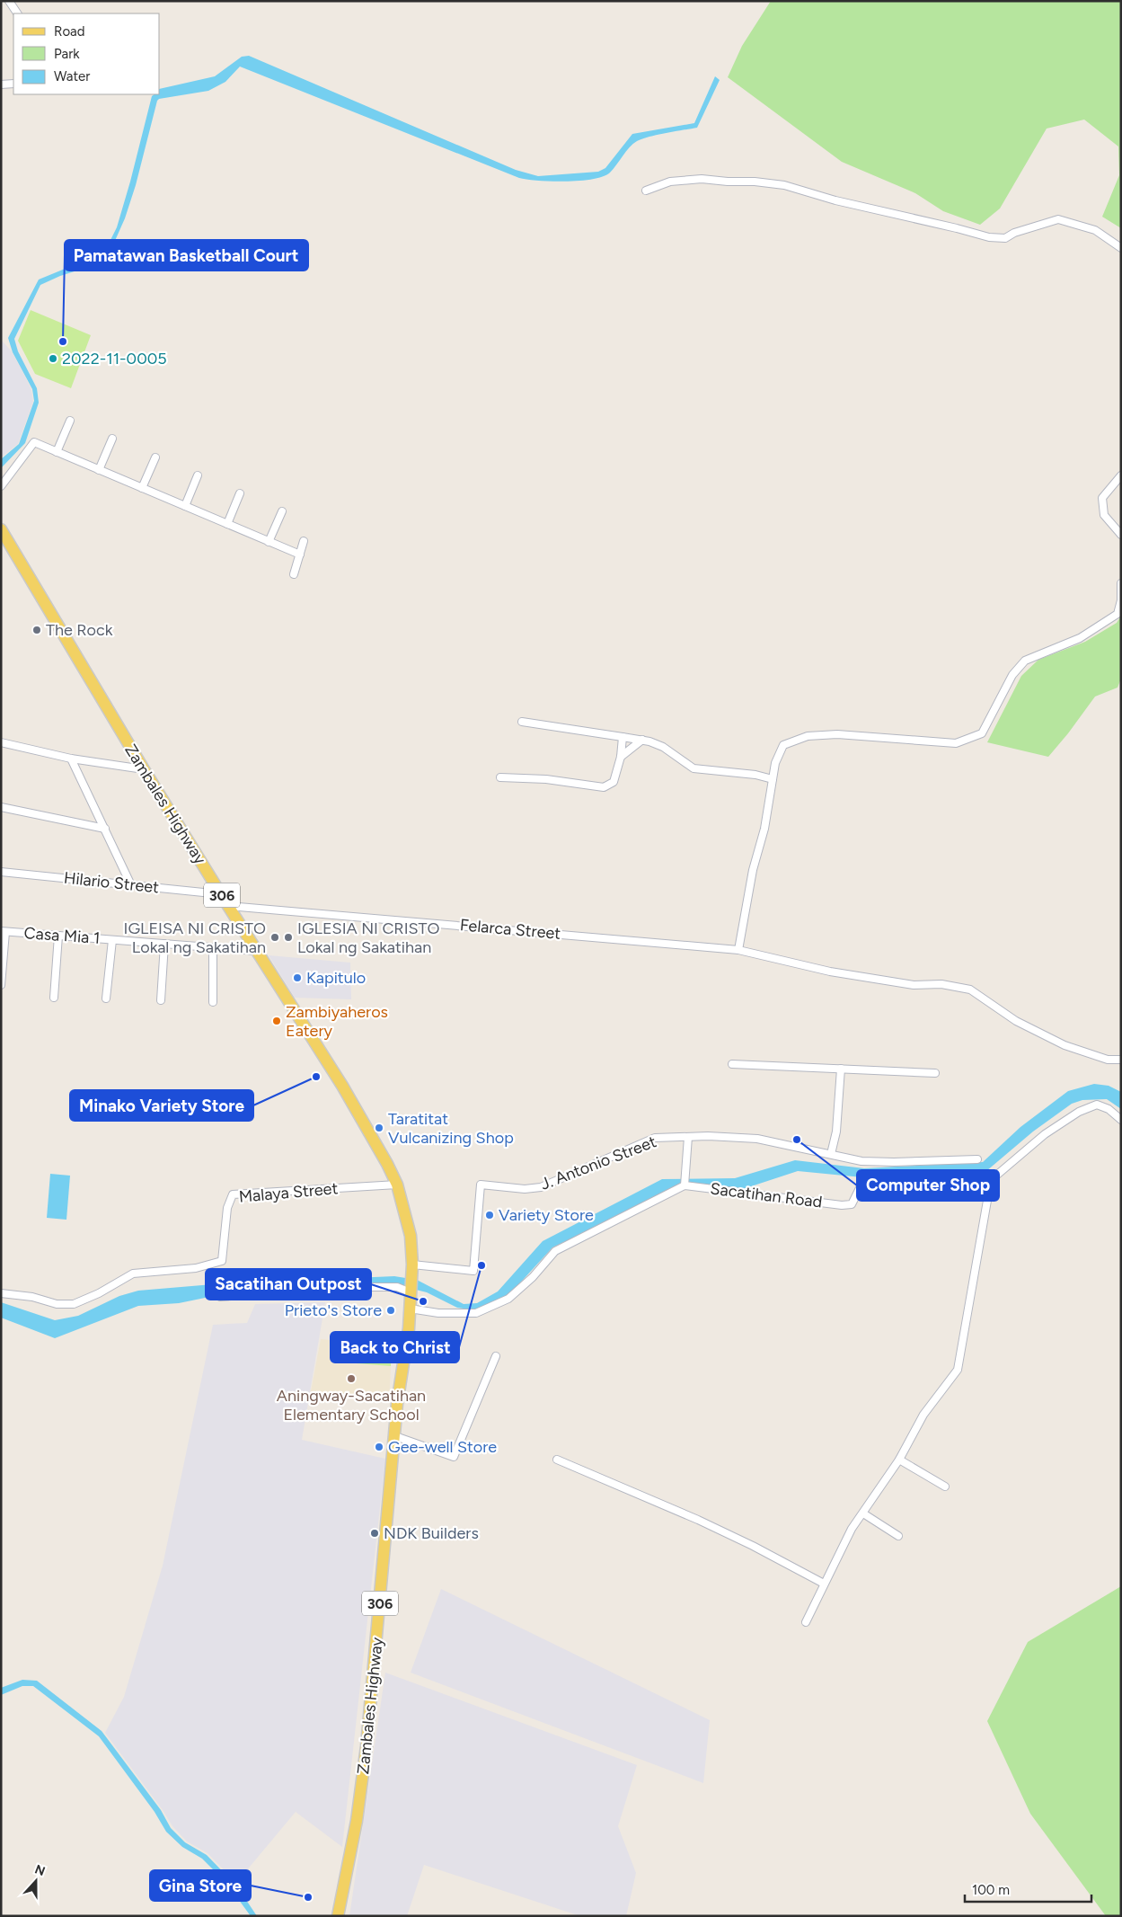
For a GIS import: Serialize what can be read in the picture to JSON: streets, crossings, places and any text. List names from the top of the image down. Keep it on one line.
{"streets":{"main road":["Zambales Highway","306"],"street":["Hilario Street","Felarca Street","Casa Mia 1","J. Antonio Street","Malaya Street","Sacatihan Road"]},"crossings":[["Zambales Highway","Hilario Street"],["Zambales Highway","Felarca Street"],["Zambales Highway","Casa Mia 1"],["Zambales Highway","J. Antonio Street"],["Zambales Highway","Malaya Street"]],"places":["Pamatawan Basketball Court","2022-11-0005","The Rock","IGLEISA NI CRISTO Lokal ng Sakatihan","IGLESIA NI CRISTO Lokal ng Sakatihan","Kapitulo","Zambiyaheros Eatery","Minako Variety Store","Taratitat Vulcanizing Shop","Computer Shop","Variety Store","Back to Christ","Sacatihan Outpost","Prieto's Store","Aningway-Sacatihan Elementary School","Gee-well Store","NDK Builders","Gina Store"],"legend":["Road","Park","Water"],"scale_bar":"100 m","north":"top"}
